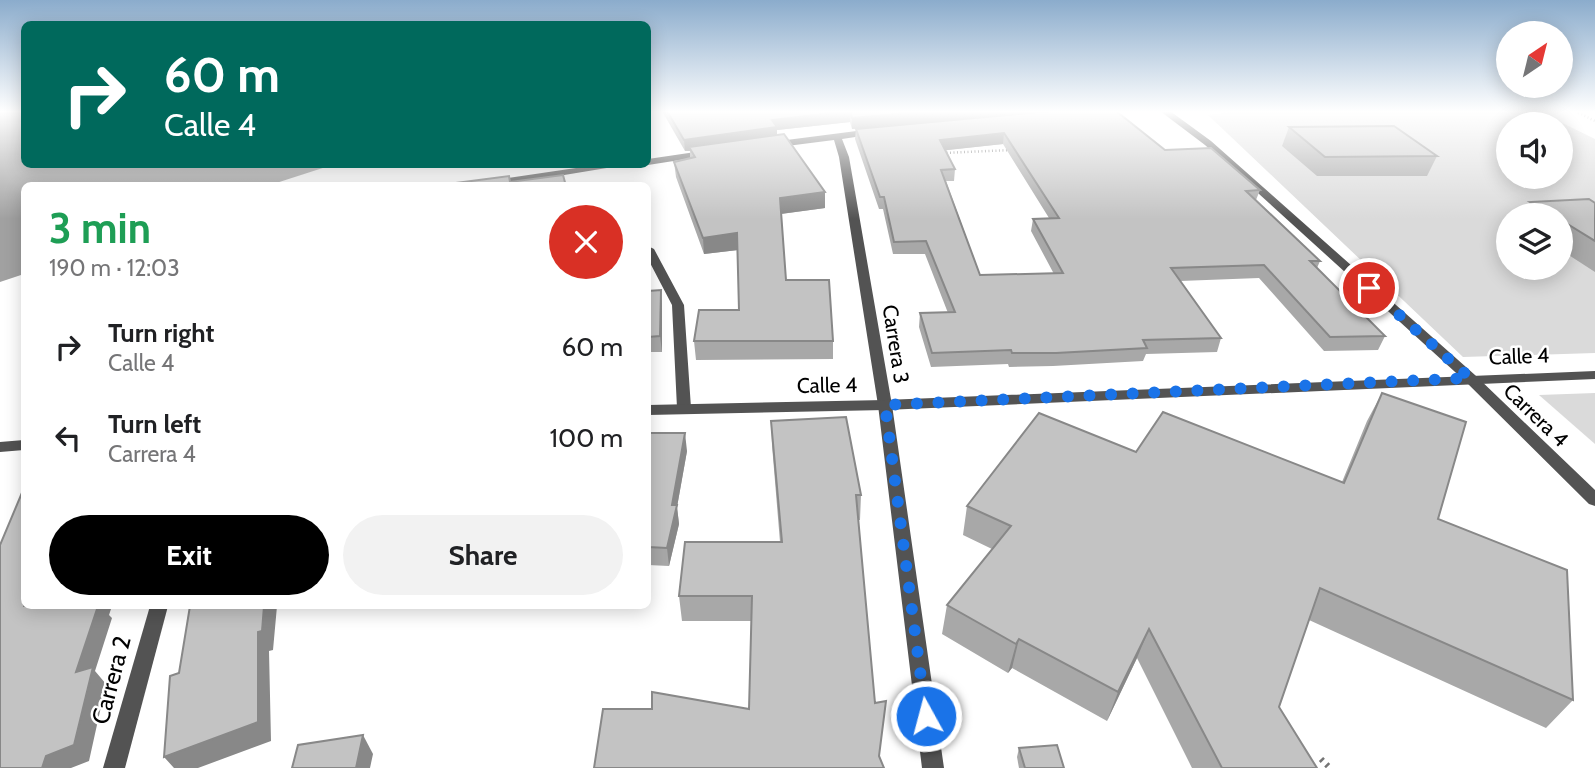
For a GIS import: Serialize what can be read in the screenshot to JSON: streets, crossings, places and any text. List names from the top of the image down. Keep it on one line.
{"streets":{"street":["Carrera 3","Calle 4","Carrera 4","Carrera 2"]},"crossings":[["Carrera 3","Calle 4"],["Calle 4","Carrera 4"]],"north":"top right","page":{"turn":["60 m","Calle 4"],"heading":["3 min","190 m · 12:03"],"list":[{"name":"Turn right","note":"Calle 4","value":"60 m"},{"name":"Turn left","note":"Carrera 4","value":"100 m"}],"buttons":["Exit","Share"]}}
